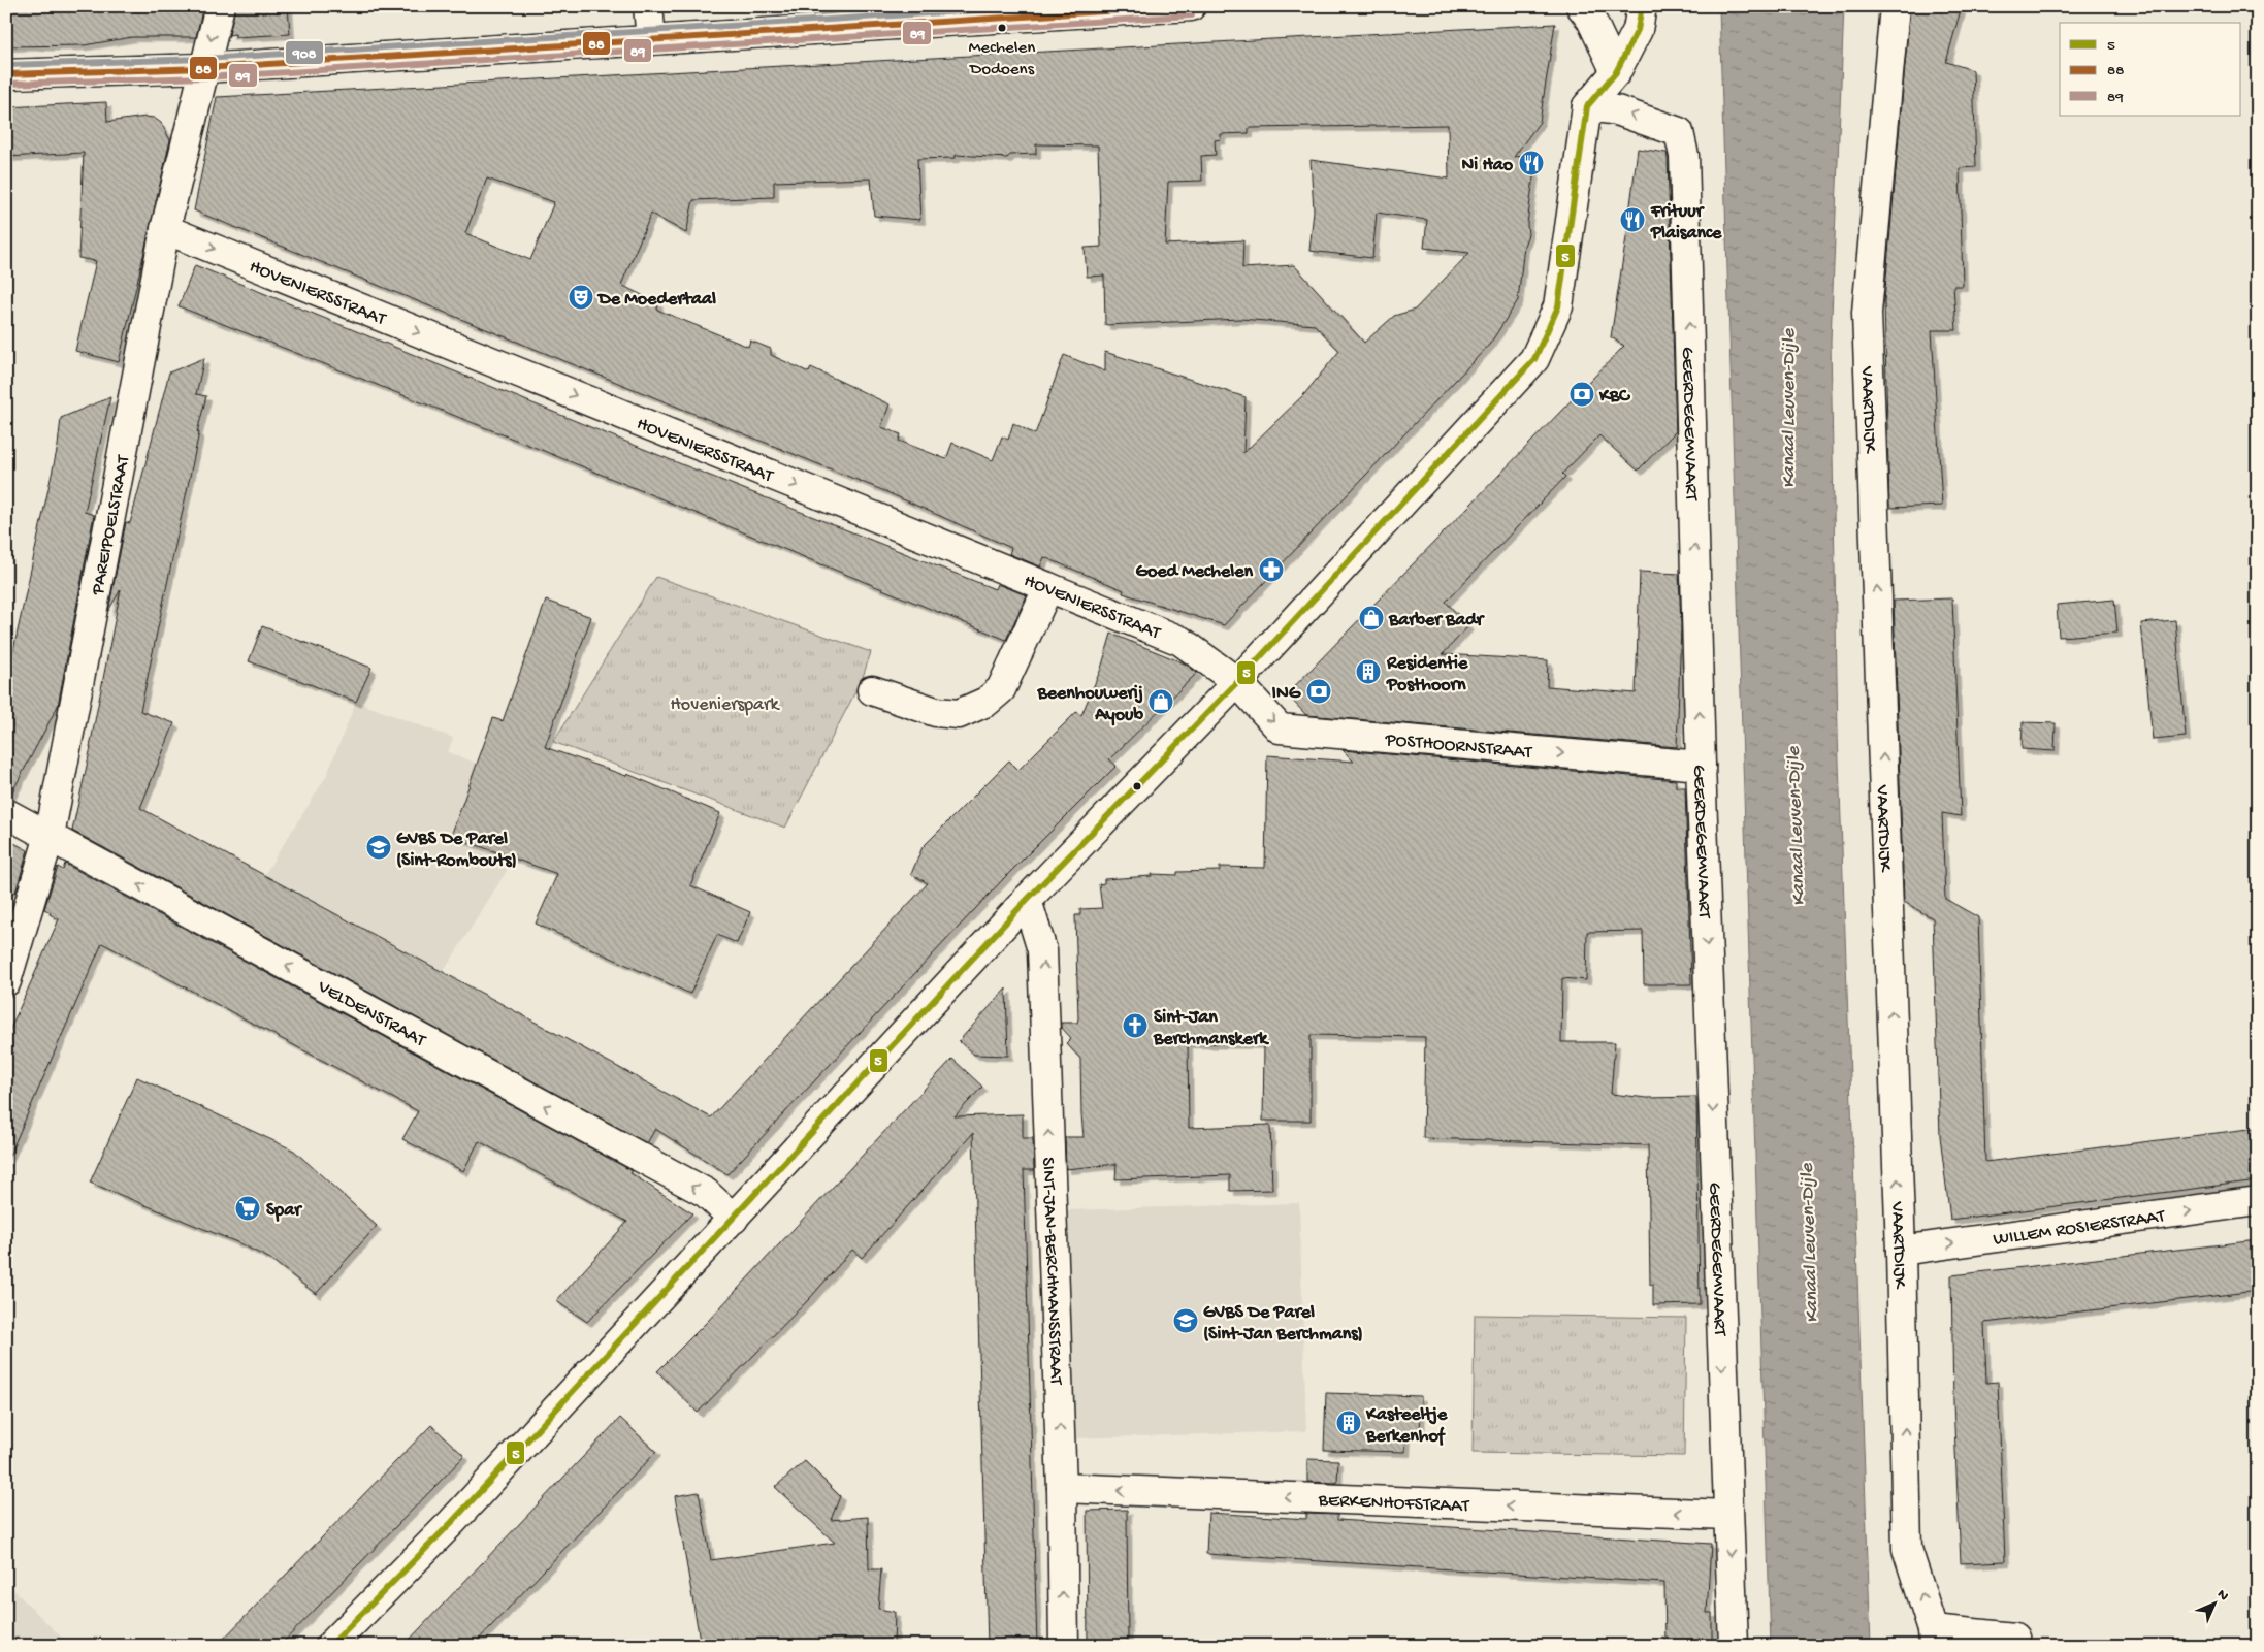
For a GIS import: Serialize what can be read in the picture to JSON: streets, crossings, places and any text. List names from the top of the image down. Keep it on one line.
{"streets":{"street":["HOVENIERSSTRAAT","VAARTDIJK","GEERDEGEMVAART","PAREIPOELSTRAAT","POSTHOORNSTRAAT","VELDENSTRAAT","WILLEM ROSIERSTRAAT","SINT-JAN-BERCHMANSSTRAAT","BERKENHOFSTRAAT"]},"crossings":[["HOVENIERSSTRAAT","PAREIPOELSTRAAT"],["HOVENIERSSTRAAT","POSTHOORNSTRAAT"],["VAARTDIJK","WILLEM ROSIERSTRAAT"],["GEERDEGEMVAART","POSTHOORNSTRAAT"],["GEERDEGEMVAART","BERKENHOFSTRAAT"],["PAREIPOELSTRAAT","VELDENSTRAAT"],["SINT-JAN-BERCHMANSSTRAAT","BERKENHOFSTRAAT"]],"one_way":["HOVENIERSSTRAAT","VAARTDIJK","POSTHOORNSTRAAT","VELDENSTRAAT","WILLEM ROSIERSTRAAT","SINT-JAN-BERCHMANSSTRAAT","BERKENHOFSTRAAT"],"water":["Kanaal Leuven-Dijle"],"parks":["Hovenierspark"],"places":{"other":["Mechelen Dodoens"],"restaurant":["Ni Hao","Frituur Plaisance"],"theatre":["De Moedertaal"],"bank":["KBC","ING"],"pharmacy":["Goed Mechelen"],"shop":["Barber Badr","Beenhouwerij Ayoub"],"building":["Residentie Posthoorn","Kasteeltje Berkenhof"],"school or university":["GVBS De Parel (Sint-Rombouts)","GVBS De Parel (Sint-Jan Berchmans)"],"church":["Sint-Jan Berchmanskerk"],"supermarket":["Spar"]},"lines":["transit line 5","transit line 88","transit line 908","transit line 89"],"legend":["5","88","89"],"north":"top right"}
